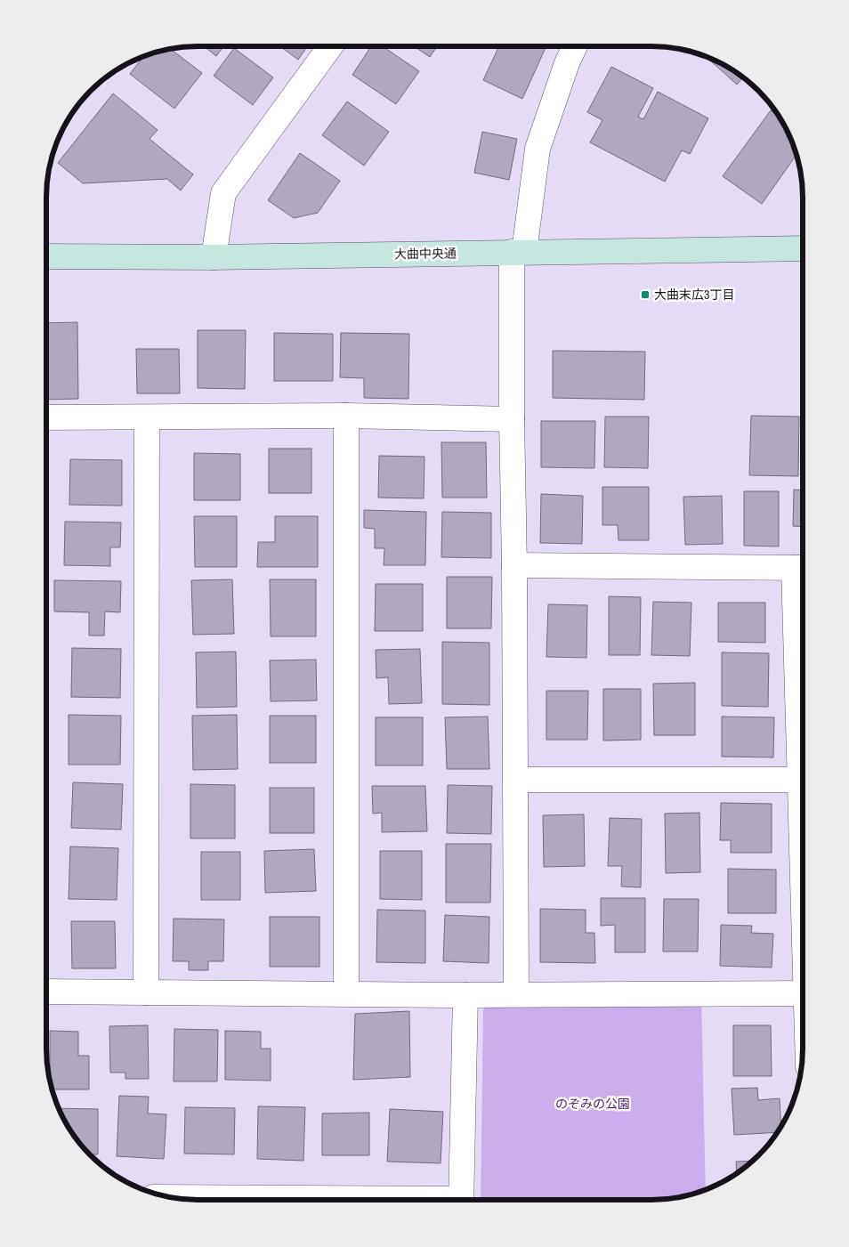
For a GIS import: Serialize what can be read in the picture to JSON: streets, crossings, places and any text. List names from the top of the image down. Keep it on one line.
{"streets":{"main road":["大曲中央通"]},"parks":["のぞみの公園"],"places":{"transit":["大曲末広3丁目"]}}
